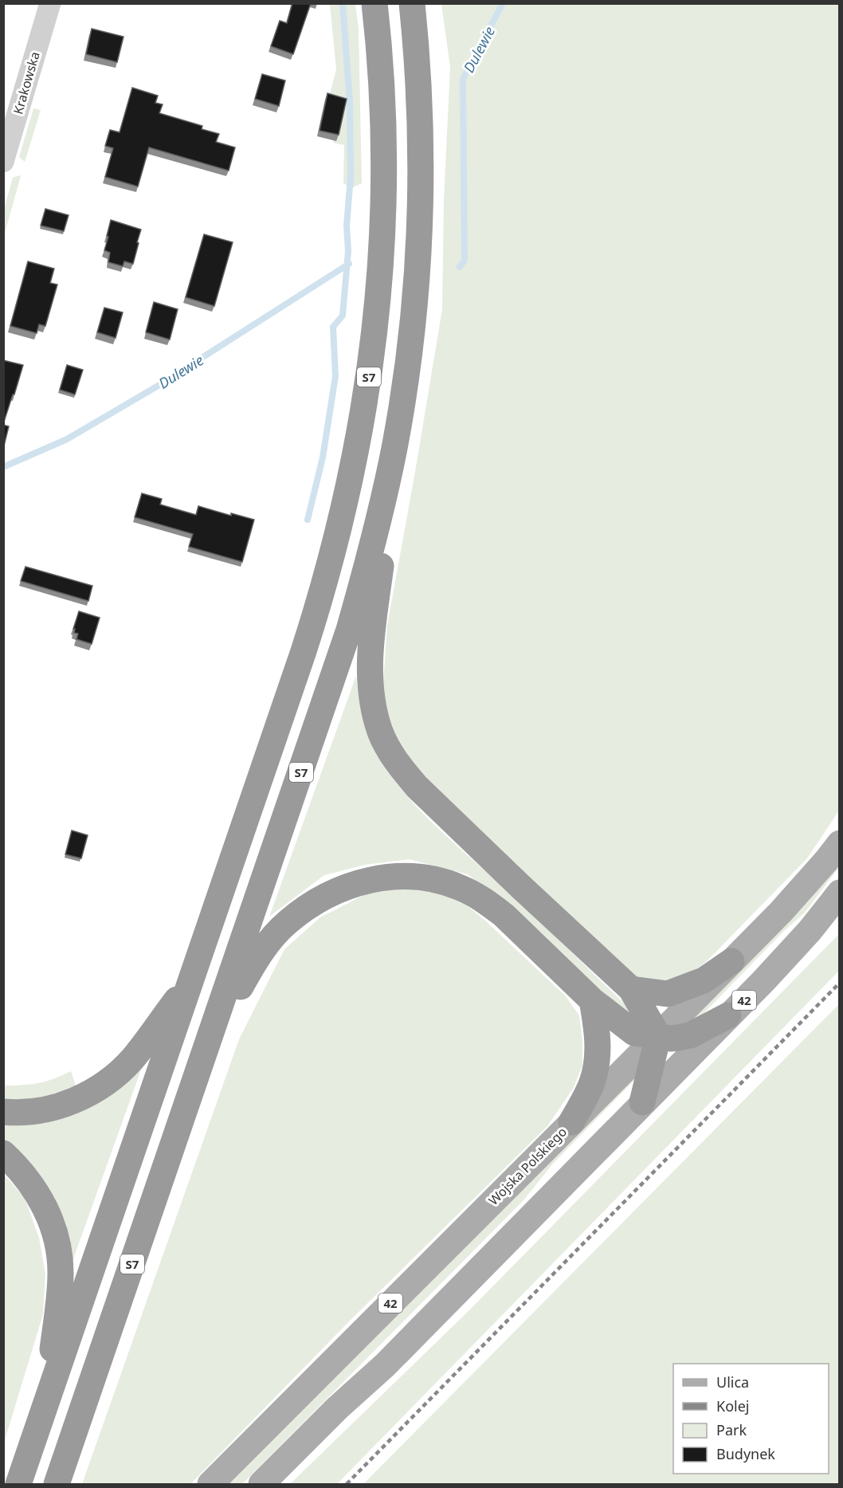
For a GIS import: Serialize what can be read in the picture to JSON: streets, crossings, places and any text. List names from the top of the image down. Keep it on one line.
{"streets":{"highway":["S7"],"main road":["42","Wojska Polskiego"],"street":["Krakowska"]},"water":["Dulewie"],"legend":["Ulica","Kolej","Park","Budynek"]}
